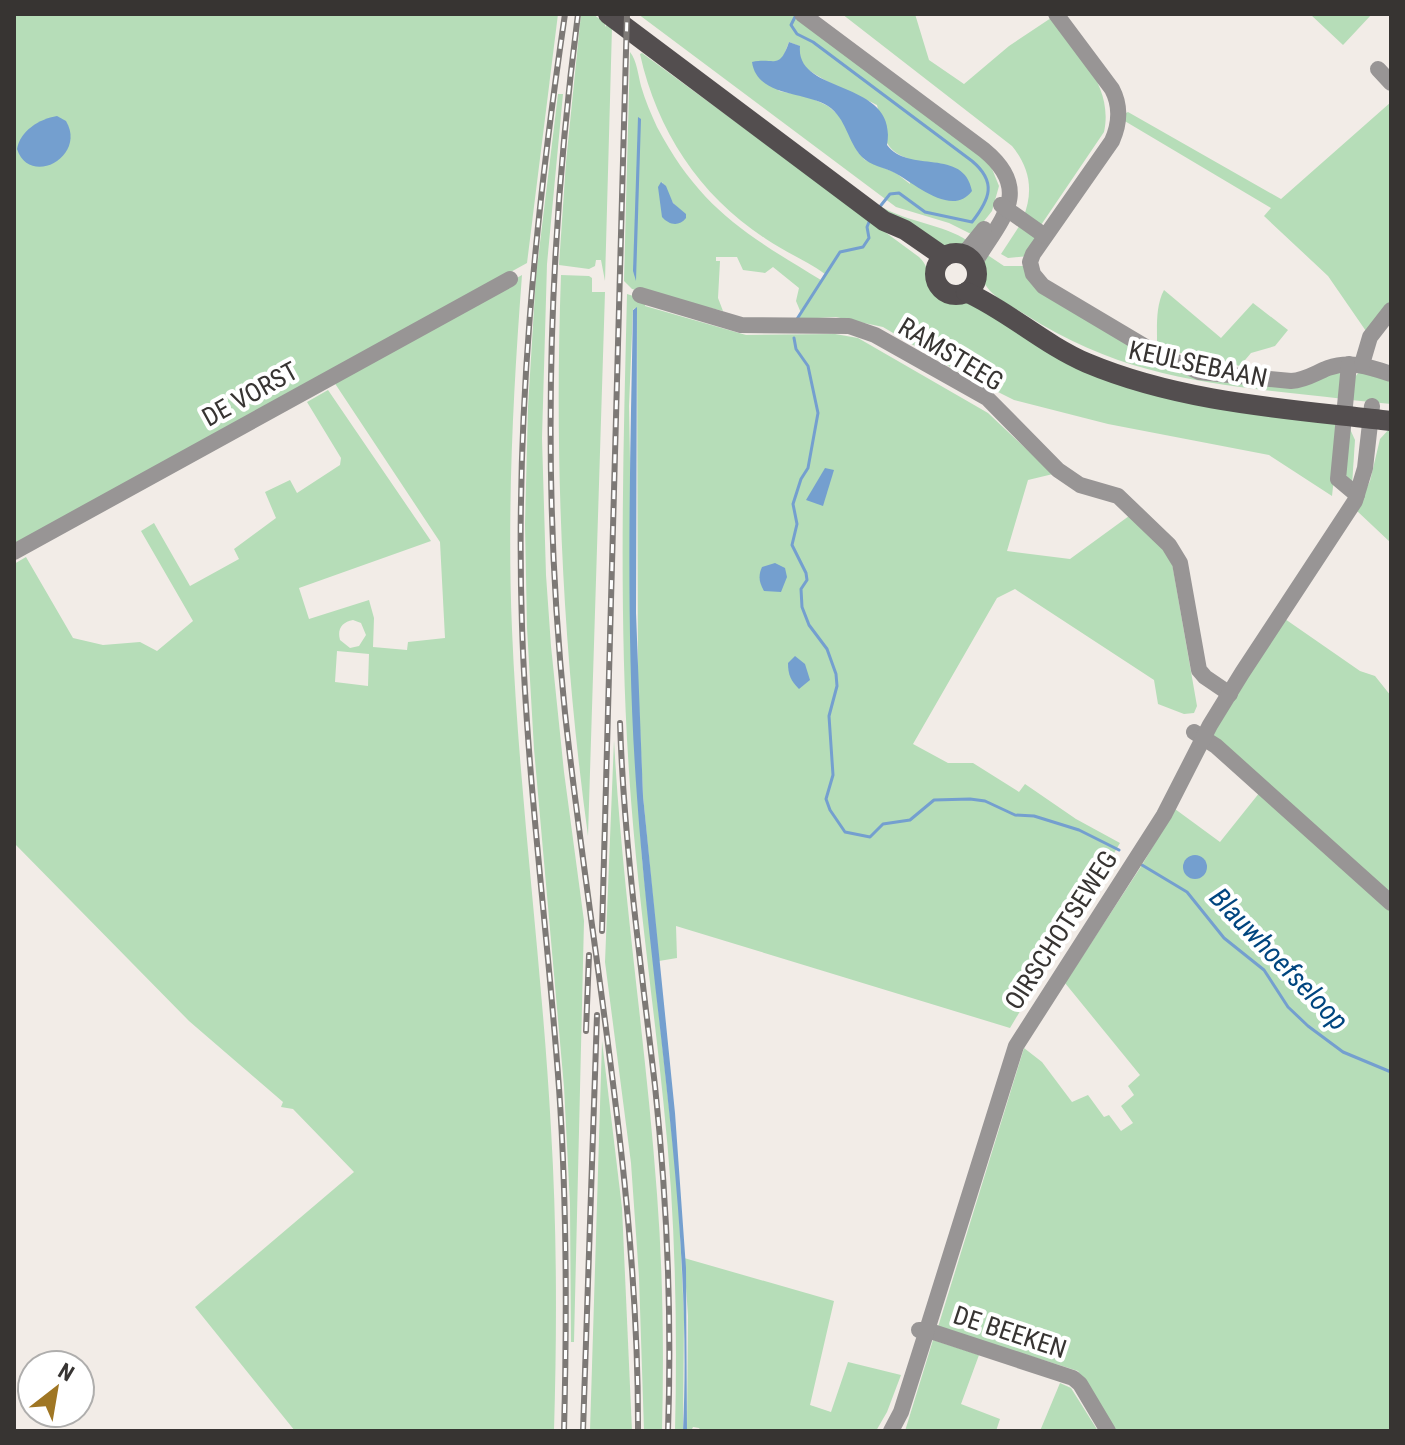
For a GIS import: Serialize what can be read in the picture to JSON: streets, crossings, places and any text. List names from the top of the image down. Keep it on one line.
{"streets":{"main road":["KEULSEBAAN"],"street":["RAMSTEEG","DE VORST","OIRSCHOTSEWEG","DE BEEKEN"]},"crossings":[["RAMSTEEG","OIRSCHOTSEWEG"],["KEULSEBAAN","OIRSCHOTSEWEG"],["OIRSCHOTSEWEG","DE BEEKEN"]],"water":["Blauwhoefseloop"],"north":"top right"}
